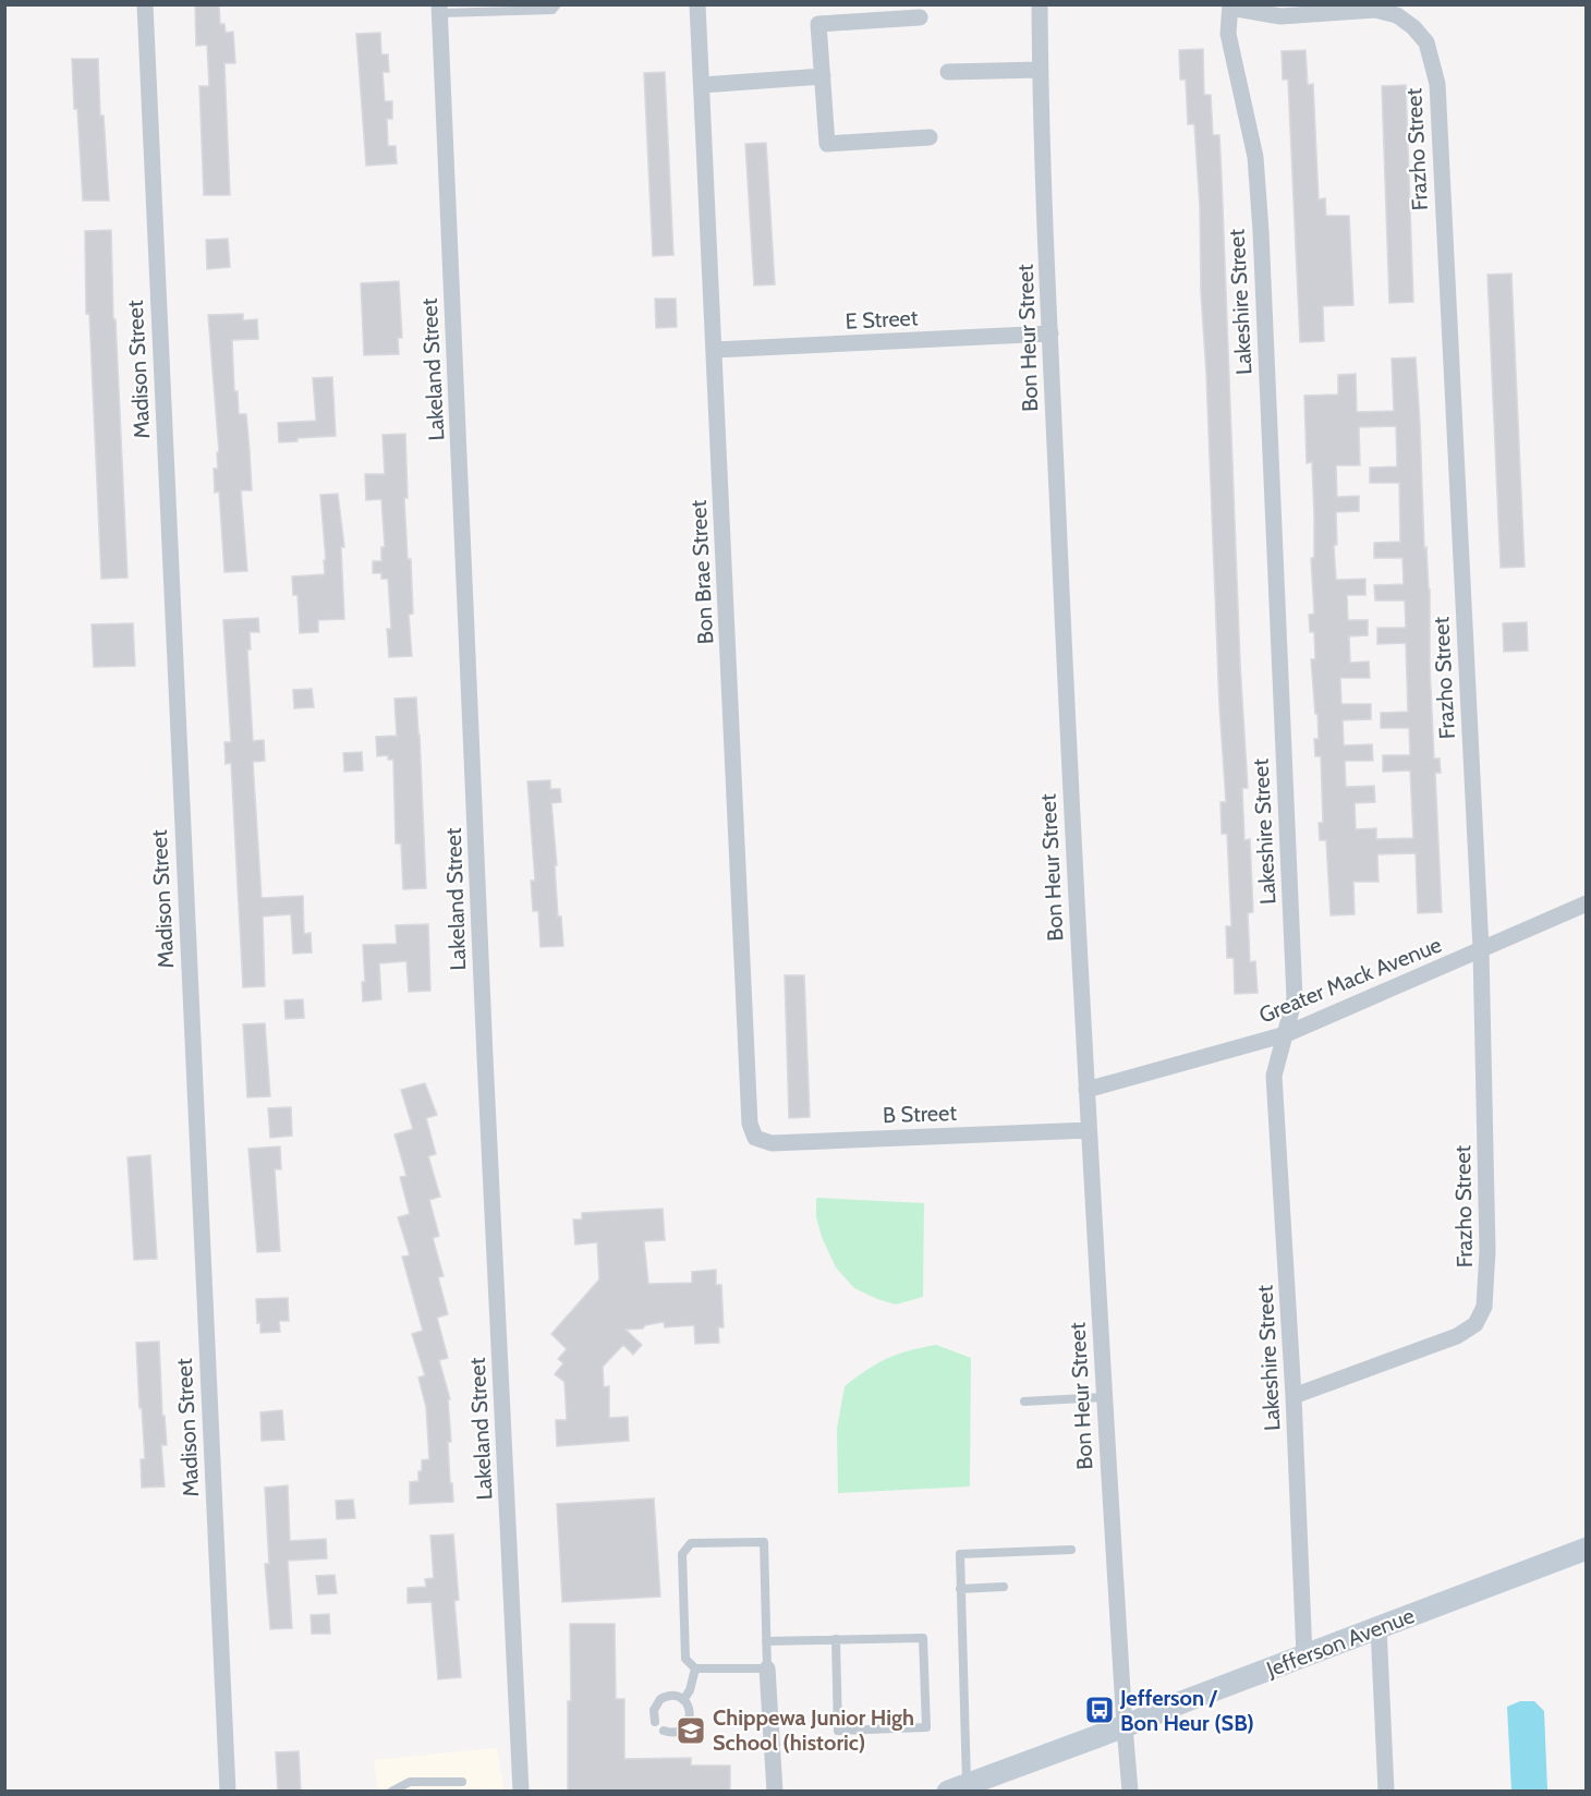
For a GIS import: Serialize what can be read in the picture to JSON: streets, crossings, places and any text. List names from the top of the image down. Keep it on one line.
{"streets":{"main road":["Jefferson Avenue"],"street":["Frazho Street","Lakeshire Street","E Street","Bon Heur Street","Madison Street","Lakeland Street","Bon Brae Street","Greater Mack Avenue","B Street"]},"crossings":[["Frazho Street","Lakeshire Street"],["Frazho Street","Greater Mack Avenue"],["Lakeshire Street","Greater Mack Avenue"],["Lakeshire Street","Jefferson Avenue"],["E Street","Bon Heur Street"],["E Street","Bon Brae Street"],["Bon Heur Street","Greater Mack Avenue"],["Bon Heur Street","B Street"],["Bon Heur Street","Jefferson Avenue"],["Bon Brae Street","B Street"]],"places":{"bus stop":["Jefferson / Bon Heur (SB)"],"school or university":["Chippewa Junior High School (historic)"]}}
